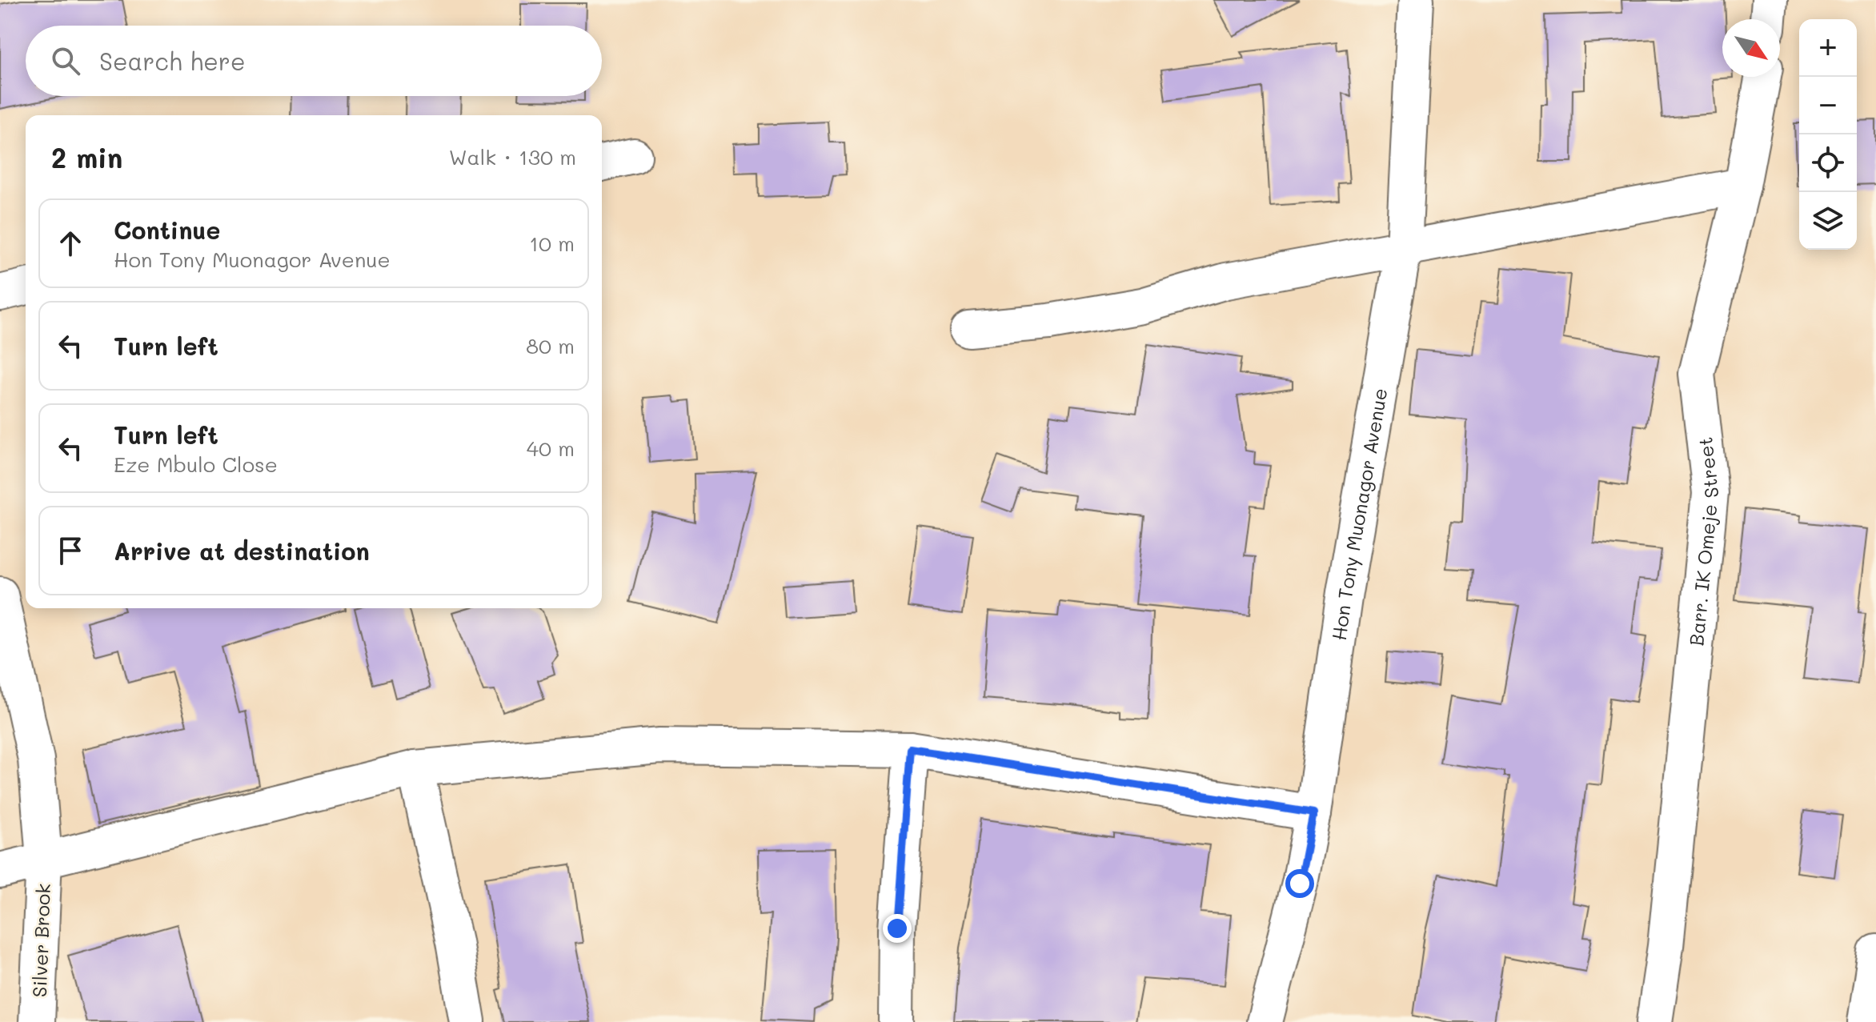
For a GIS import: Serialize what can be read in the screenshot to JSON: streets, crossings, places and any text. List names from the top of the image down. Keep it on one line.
{"streets":{"street":["Hon Tony Muonagor Avenue","Barr. IK Omeje Street","Silver Brook"]},"north":"bottom right","page":{"map_buttons":["+","−"],"search":"Search here","heading":["2 min","Walk · 130 m"],"list":[["Continue","Hon Tony Muonagor Avenue","10 m"],["Turn left","80 m"],["Turn left","Eze Mbulo Close","40 m"],"Arrive at destination"]}}
